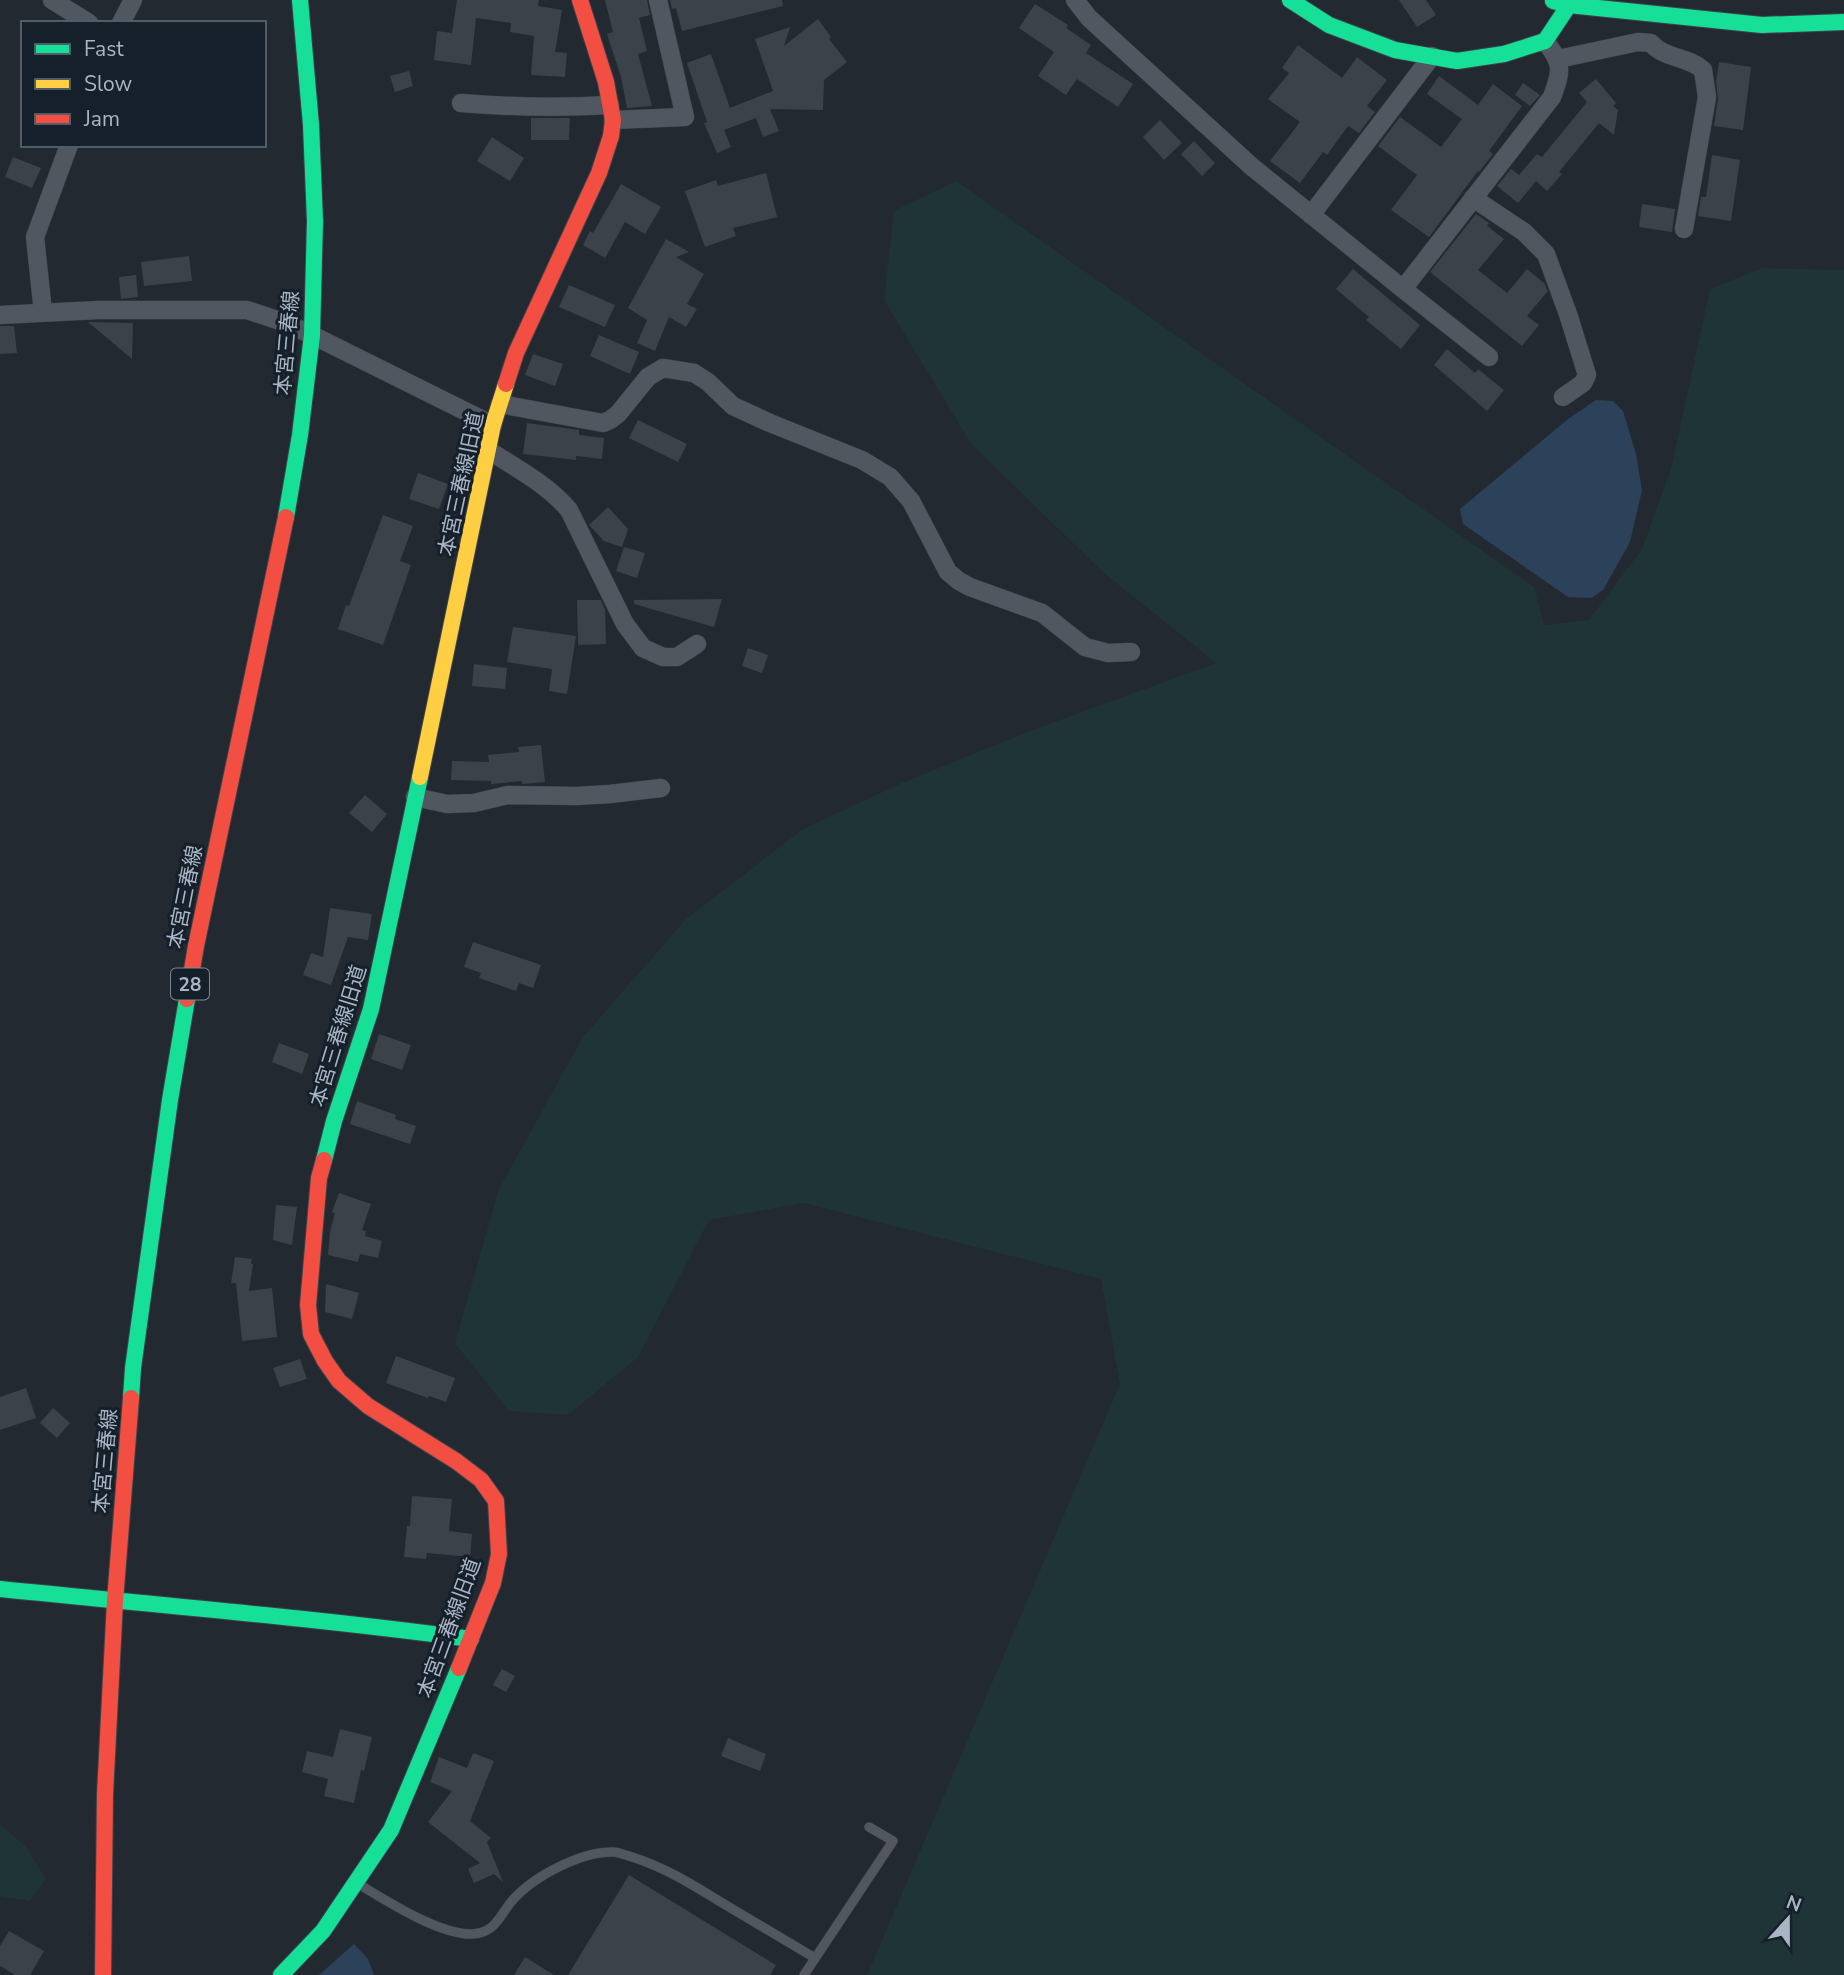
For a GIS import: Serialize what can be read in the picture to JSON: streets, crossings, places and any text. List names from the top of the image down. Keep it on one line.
{"streets":{"street":["本宮三春線","本宮三春線旧道","28"]},"legend":["Fast","Slow","Jam"],"north":"top"}
